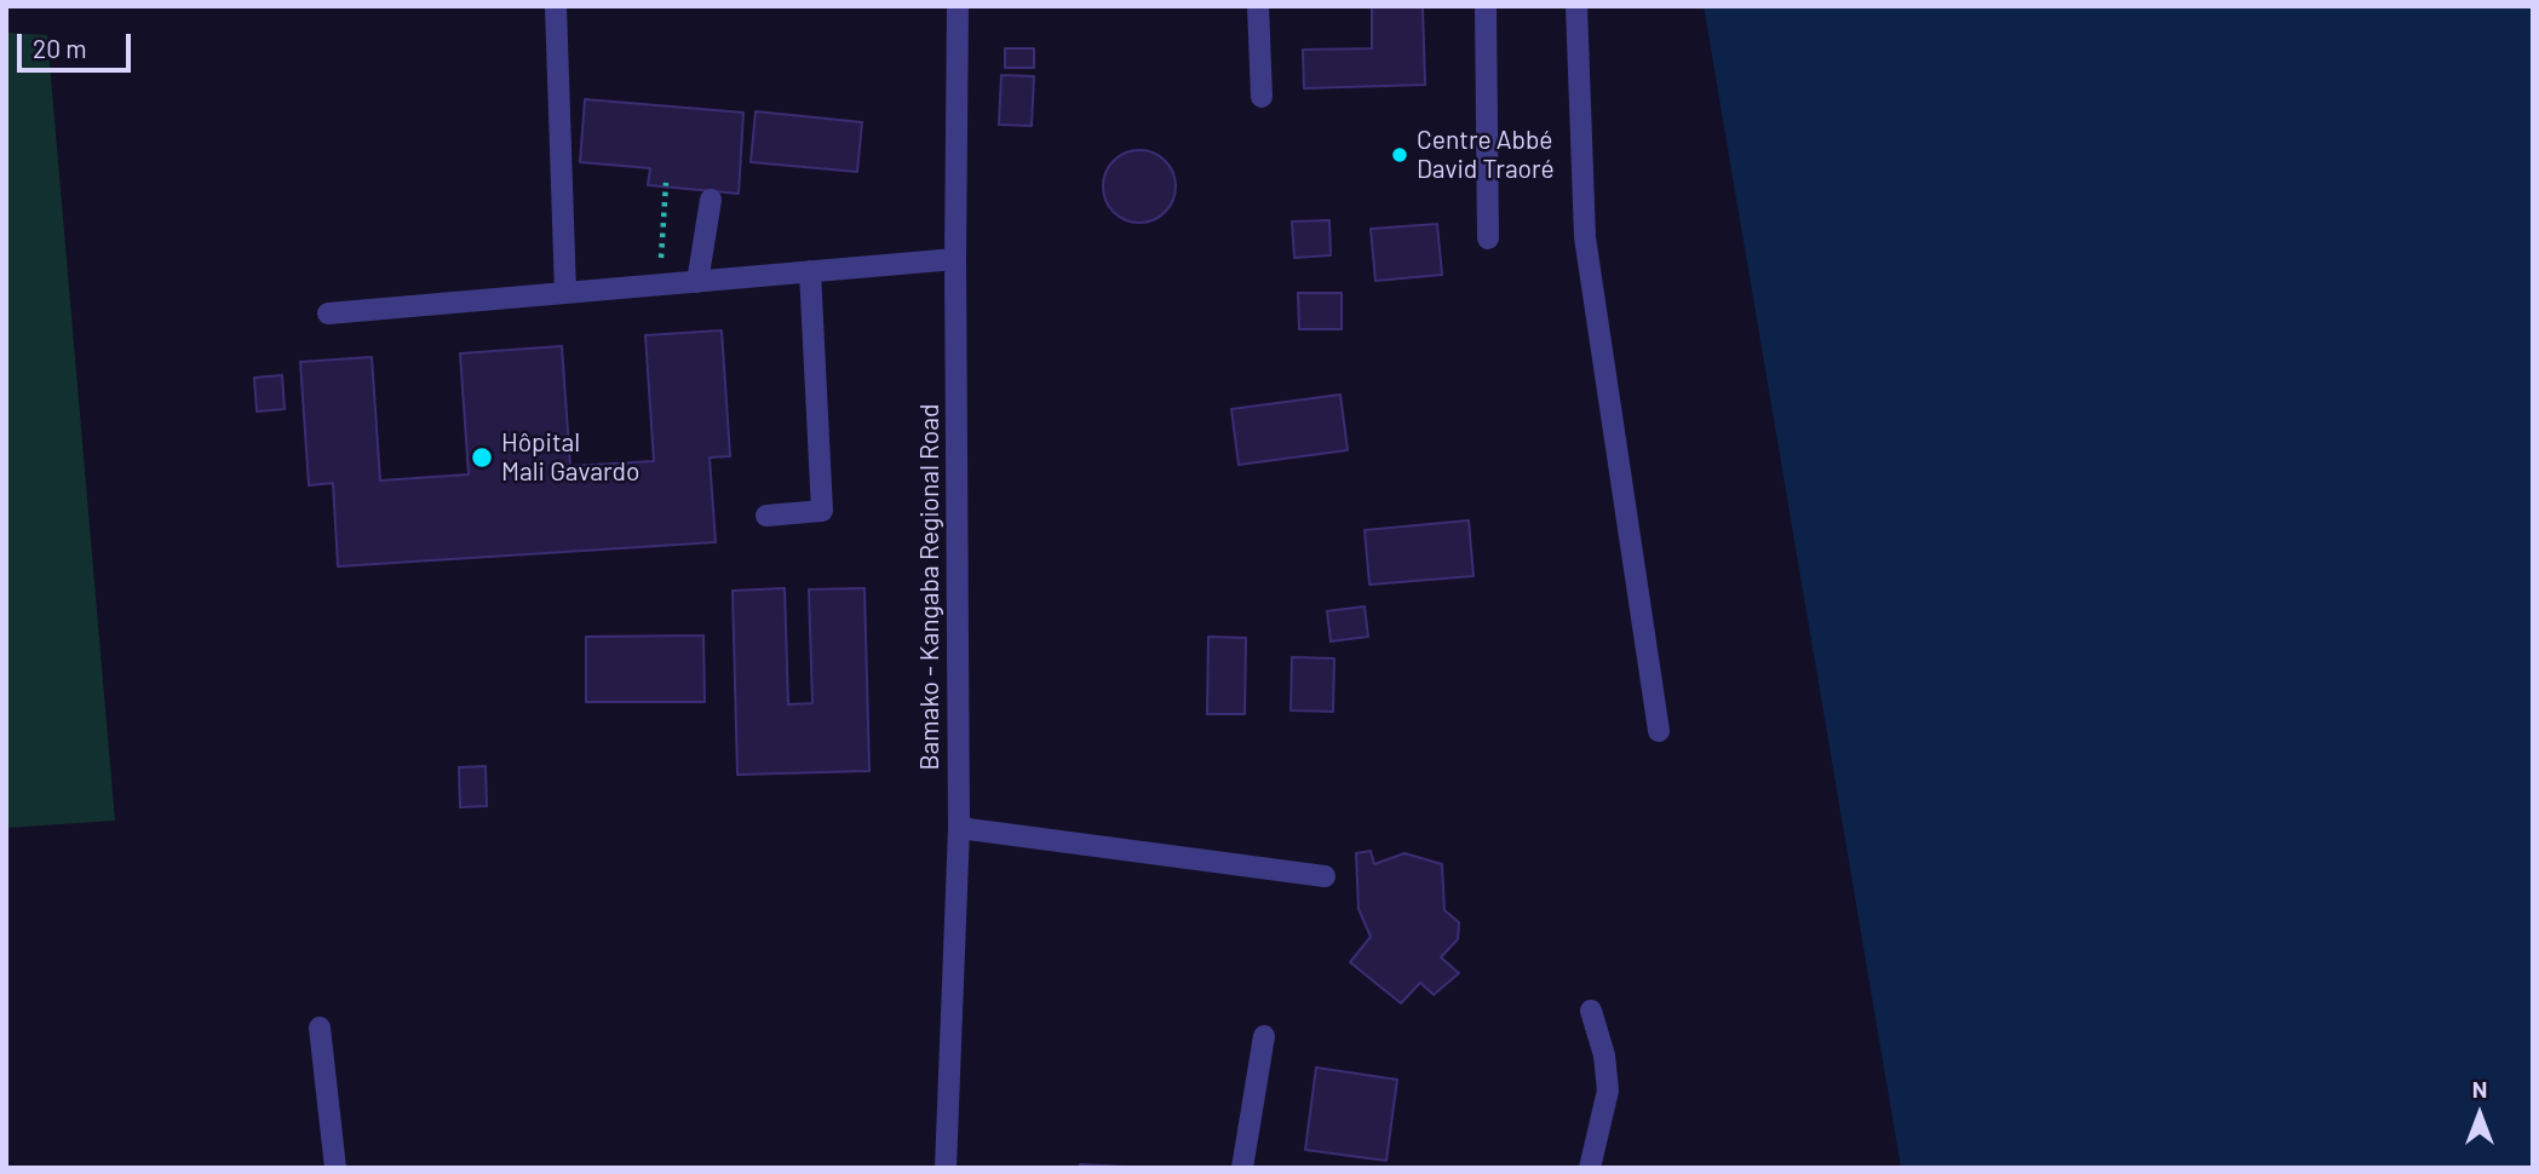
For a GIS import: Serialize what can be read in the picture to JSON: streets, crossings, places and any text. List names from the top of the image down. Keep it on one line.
{"streets":{"street":["Bamako - Kangaba Regional Road"]},"places":["Centre Abbé David Traoré","Hôpital Mali Gavardo"],"scale_bar":"20 m","north":"top"}
